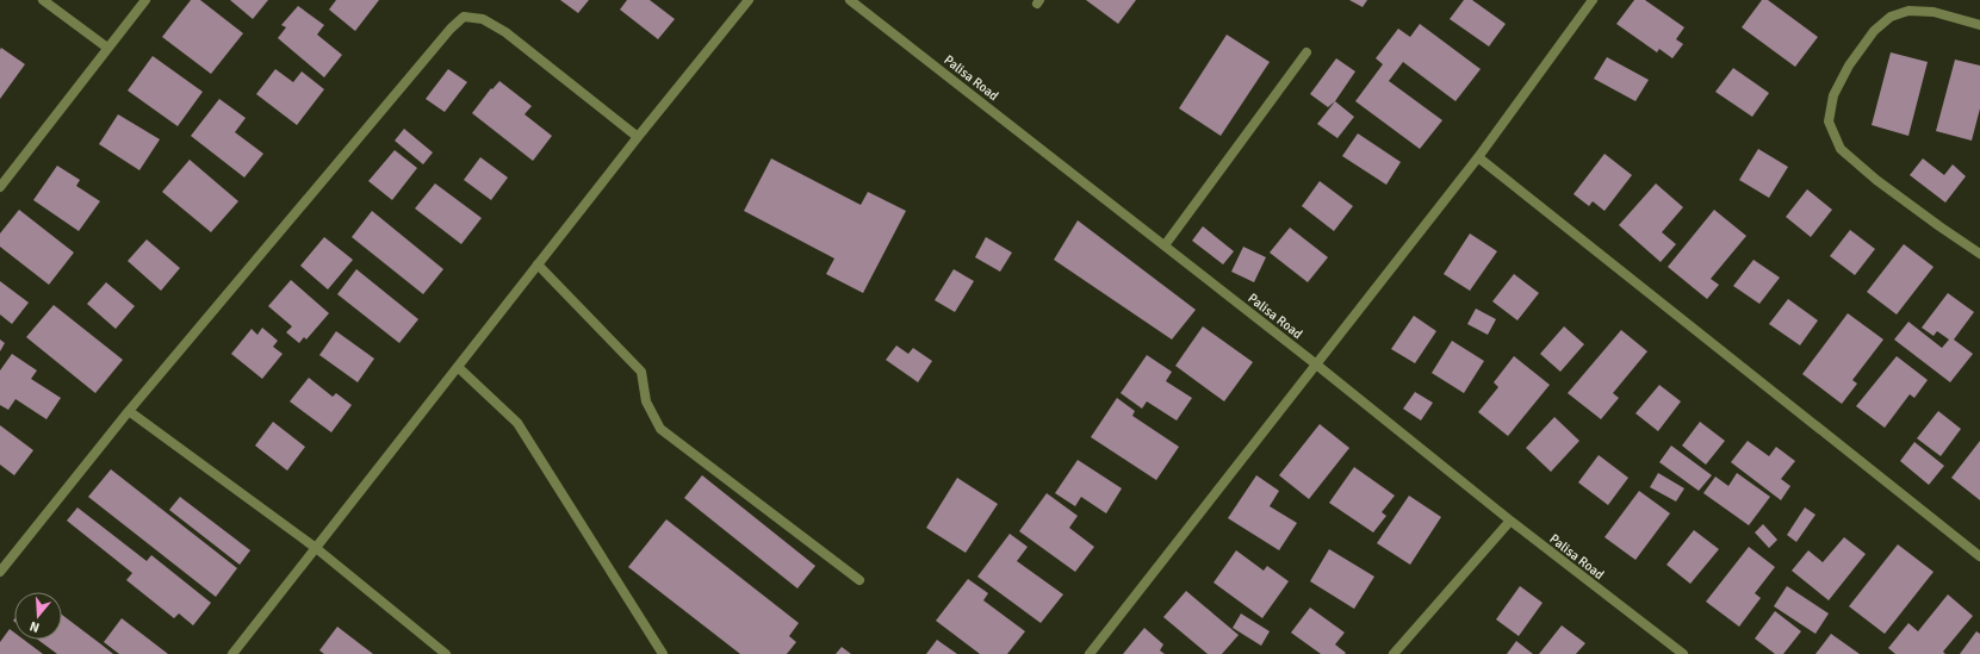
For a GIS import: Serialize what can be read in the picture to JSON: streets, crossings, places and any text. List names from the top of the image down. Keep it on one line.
{"streets":{"street":["Palisa Road"]},"north":"bottom"}
